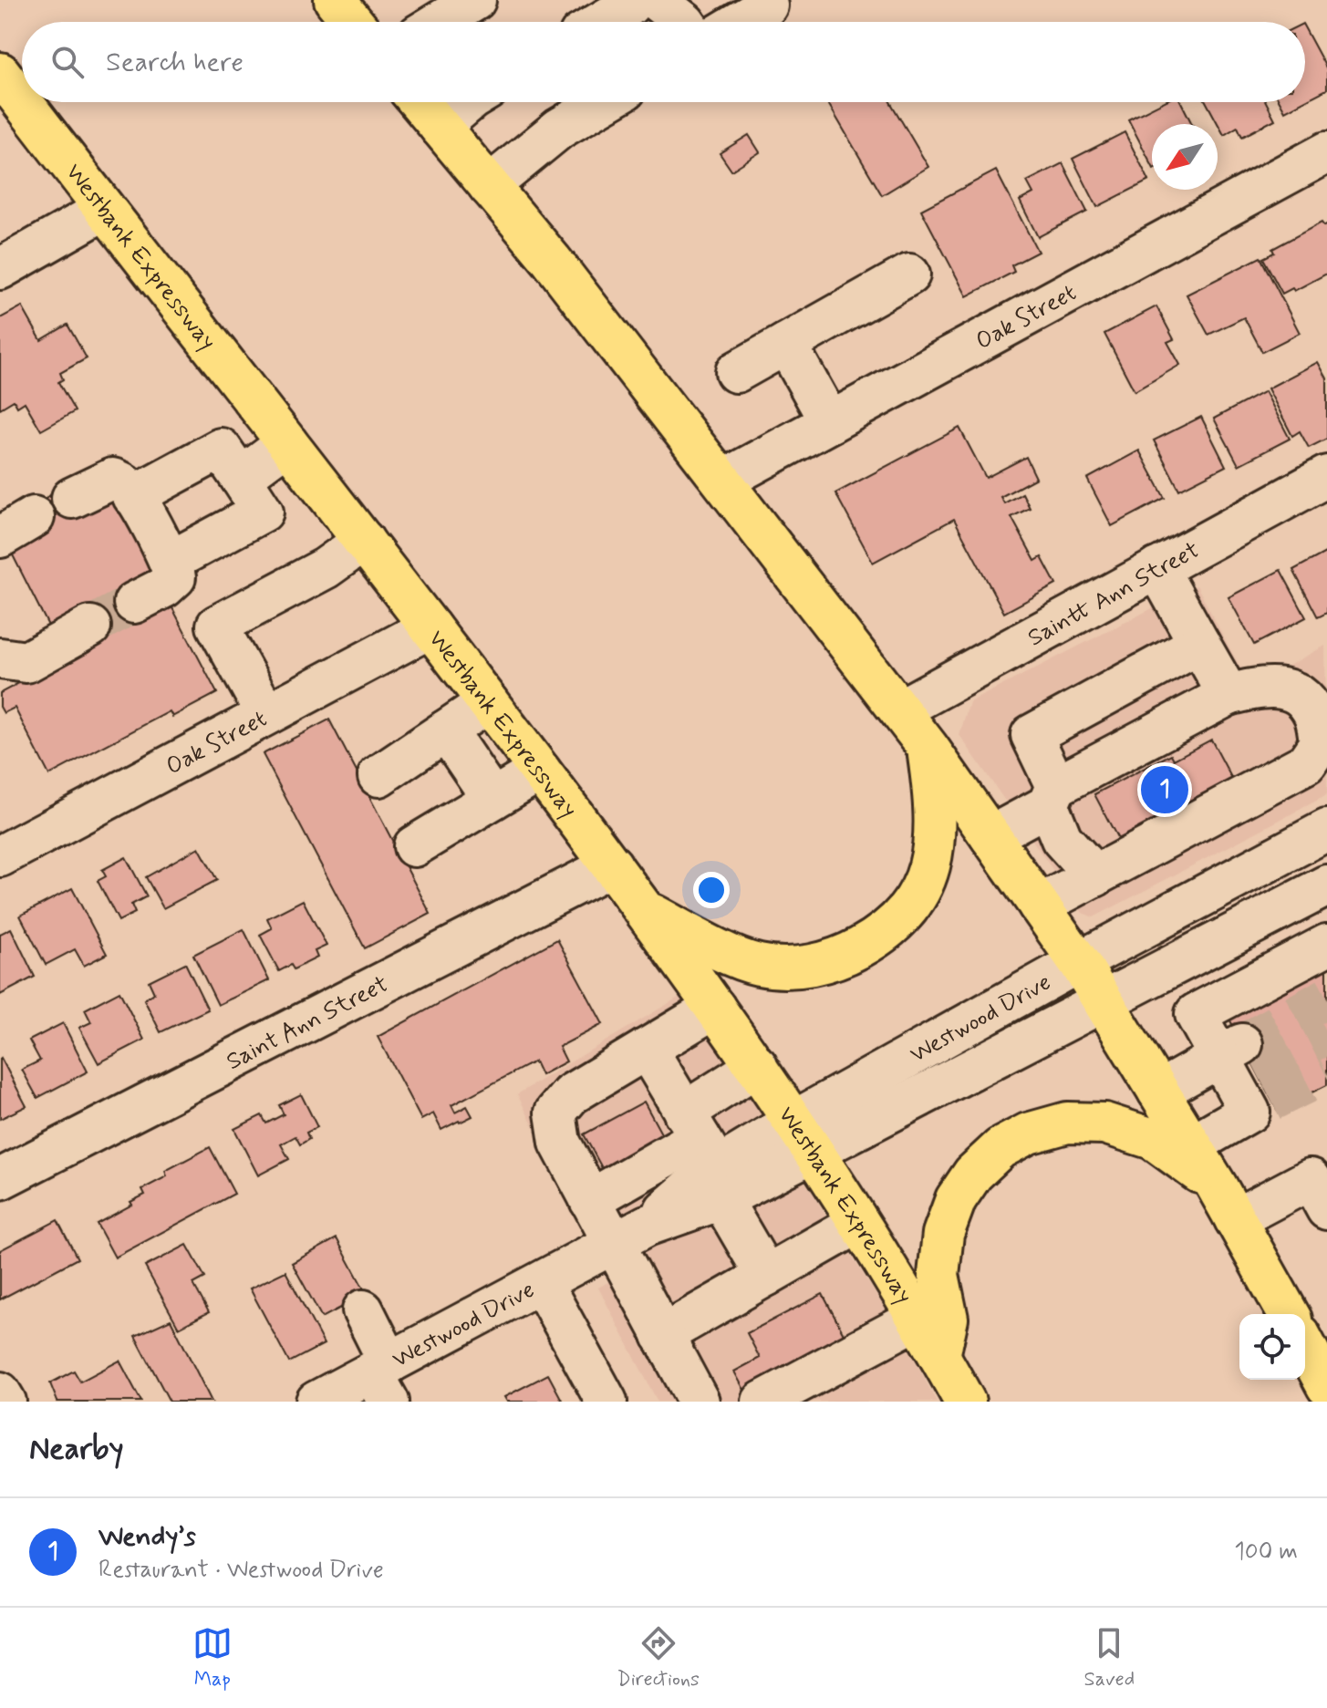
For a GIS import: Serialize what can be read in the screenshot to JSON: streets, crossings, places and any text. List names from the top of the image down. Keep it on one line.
{"streets":{"highway":["Westbank Expressway"],"street":["Oak Street","Saintt Ann Street","Westwood Drive","Saint Ann Street"]},"crossings":[["Westbank Expressway","Oak Street"],["Westbank Expressway","Westwood Drive"],["Westbank Expressway","Saint Ann Street"]],"north":"bottom left","page":{"search":"Search here","pins":"1","heading":"Nearby","list":[{"mark":"1","name":"Wendy’s","note":"Restaurant · Westwood Drive","value":"100 m"}],"nav":["Map","Directions","Saved"]}}
